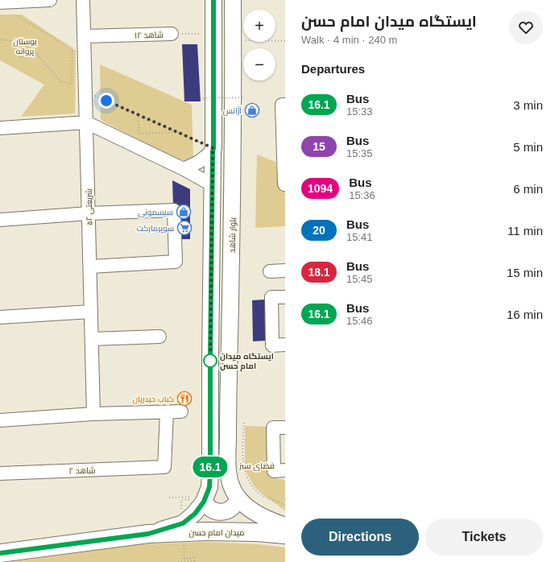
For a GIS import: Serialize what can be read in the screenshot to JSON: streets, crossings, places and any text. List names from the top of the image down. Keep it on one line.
{"streets":{"highway":["میدان امام حسن"],"main road":["بلوار شاهد"],"street":["شاهد ۱۲","شریعتی ۵۲","شاهد ۲"]},"crossings":[["شاهد ۱۲","شریعتی ۵۲"]],"parks":["بوستان پروانه","فضای سبز"],"places":{"shop":["آژانس","سیسمونی"],"supermarket":["سوپرمارکت"],"other":["ایستگاه میدان امام حسن"],"restaurant":["کباب حیدریان"]},"lines":["bus line 16.1"],"page":{"on_map":"16.1","heading":[["ایستگاه میدان امام حسن","Walk · 4 min · 240 m"],"Departures"],"map_buttons":["+","−"],"list":[{"mark":"16.1","name":"Bus","note":"15:33","value":"3 min"},{"mark":"15","name":"Bus","note":"15:35","value":"5 min"},{"mark":"1094","name":"Bus","note":"15:36","value":"6 min"},{"mark":"20","name":"Bus","note":"15:41","value":"11 min"},{"mark":"18.1","name":"Bus","note":"15:45","value":"15 min"},{"mark":"16.1","name":"Bus","note":"15:46","value":"16 min"}],"buttons":["Directions","Tickets"]}}
